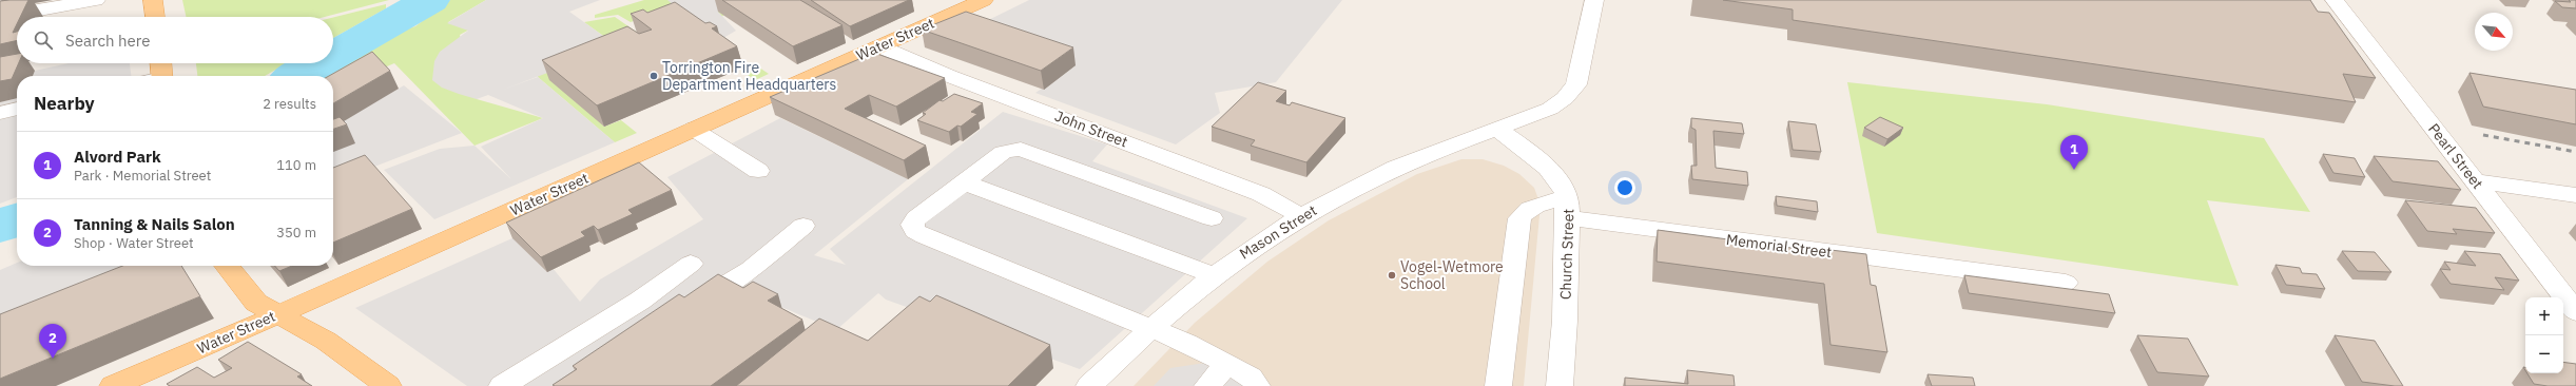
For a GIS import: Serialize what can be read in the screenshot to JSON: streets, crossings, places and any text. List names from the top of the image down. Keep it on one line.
{"streets":{"main road":["Water Street"],"street":["John Street","Pearl Street","Mason Street","Memorial Street","Church Street"]},"crossings":[["Water Street","John Street"],["John Street","Mason Street"],["Mason Street","Church Street"],["Memorial Street","Church Street"]],"places":["Torrington Fire Department Headquarters","Vogel-Wetmore School"],"north":"bottom right","page":{"search":"Search here","heading":["Nearby","2 results"],"list":[{"mark":"1","name":"Alvord Park","note":"Park · Memorial Street","value":"110 m"},{"mark":"2","name":"Tanning & Nails Salon","note":"Shop · Water Street","value":"350 m"}],"pins":["1","2"],"map_buttons":["+","−"]}}
